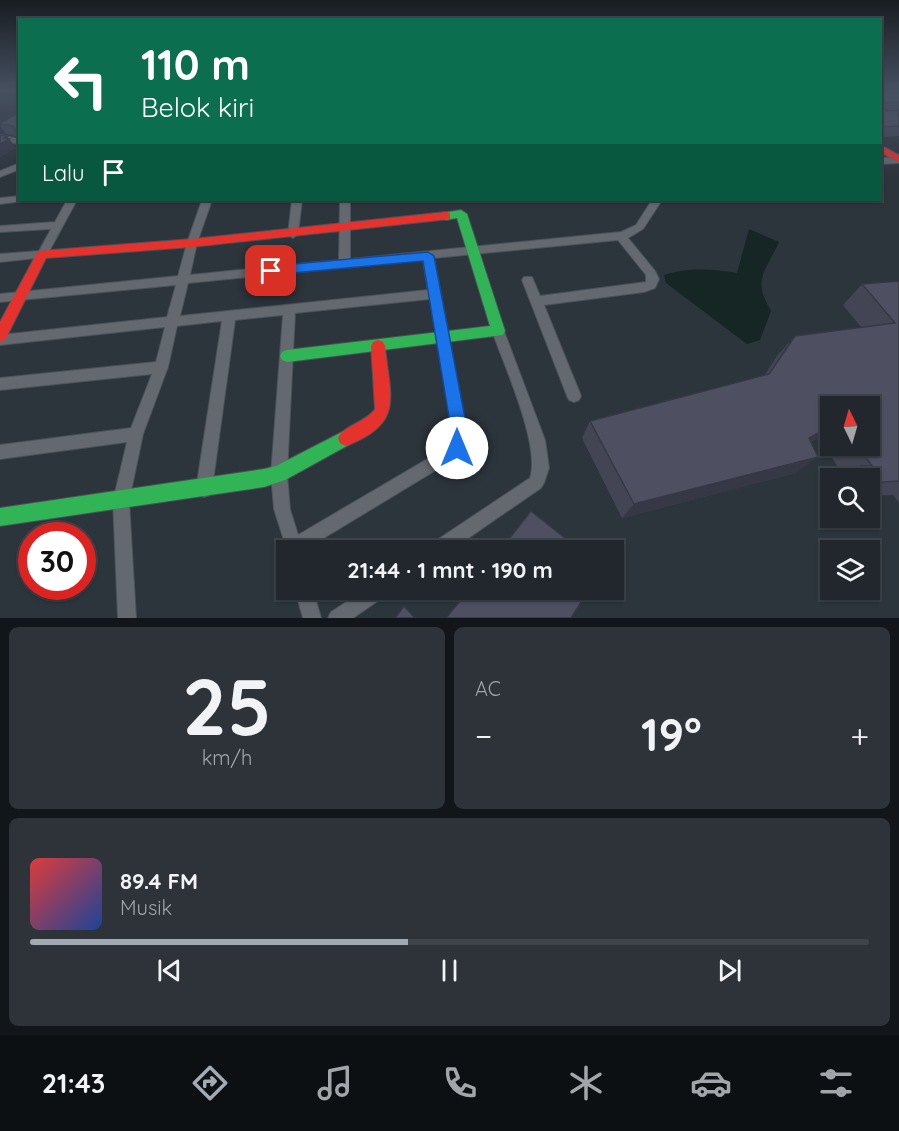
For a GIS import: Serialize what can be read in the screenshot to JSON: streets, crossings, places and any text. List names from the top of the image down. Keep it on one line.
{"north":"top","page":{"turn":["110 m","Belok kiri"],"then":"Lalu","limit":"30","trip":"21:44 · 1 mnt · 190 m","tile":[["25","km/h"],"AC"],"heat":["−","19°","+"],"song":["89.4 FM","Musik"],"tabs":"21:43"}}
